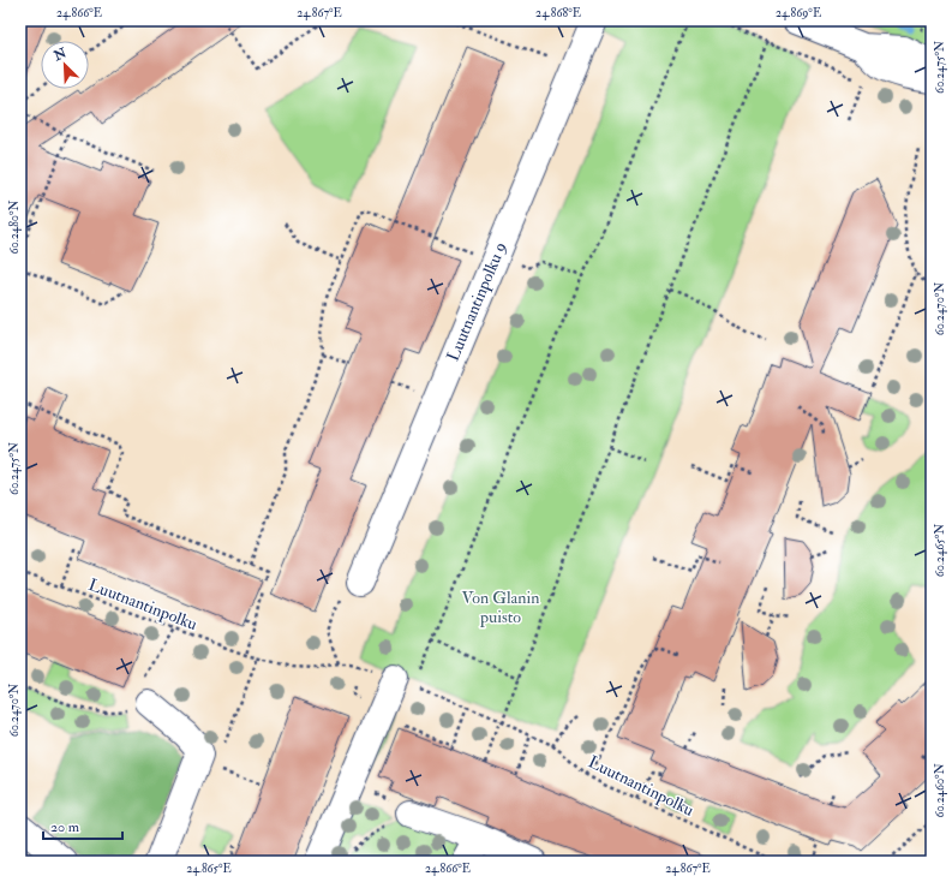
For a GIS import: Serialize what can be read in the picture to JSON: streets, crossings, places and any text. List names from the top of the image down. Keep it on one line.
{"streets":{"street":["Luutnantinpolku 9"],"path":["Luutnantinpolku"]},"parks":["Von Glanin puisto"],"scale_bar":"20 m","north":"top left","coordinates":["24.866°E","24.867°E","24.868°E","24.869°E","60.2475°N","60.2480°N","60.2470°N","60.2465°N","60.2460°N","24.865°E"]}
